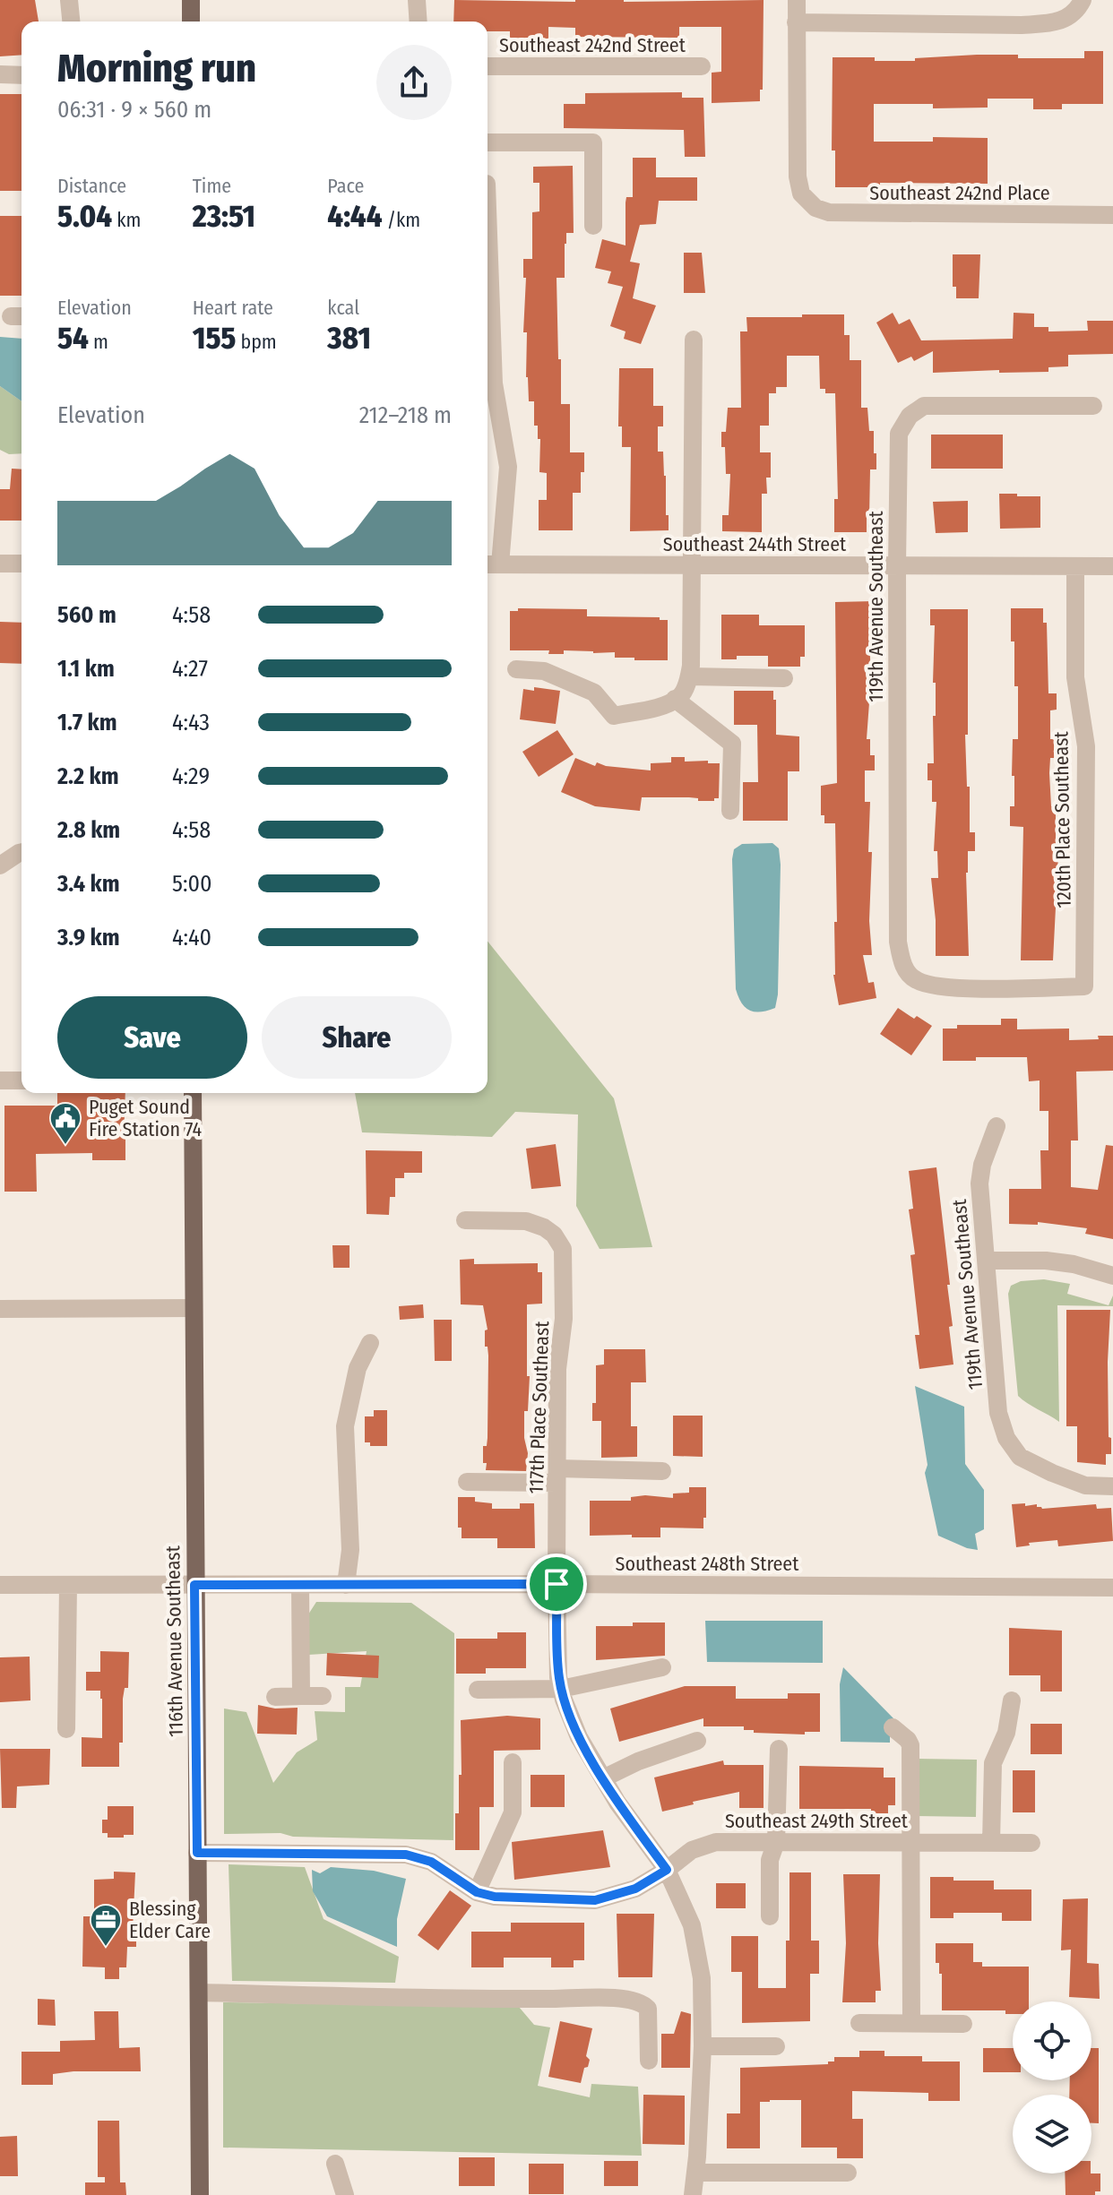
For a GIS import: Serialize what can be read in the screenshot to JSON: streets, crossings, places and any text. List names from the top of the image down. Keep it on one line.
{"streets":{"main road":["116th Avenue Southeast"],"street":["Southeast 242nd Street","Southeast 242nd Place","Southeast 244th Street","119th Avenue Southeast","120th Place Southeast","117th Place Southeast","Southeast 248th Street","Southeast 249th Street"]},"crossings":[["Southeast 244th Street","119th Avenue Southeast"],["Southeast 244th Street","120th Place Southeast"],["119th Avenue Southeast","120th Place Southeast"],["117th Place Southeast","Southeast 248th Street"],["117th Place Southeast","Southeast 249th Street"],["Southeast 248th Street","116th Avenue Southeast"],["116th Avenue Southeast","Southeast 249th Street"]],"places":{"public building":["Puget Sound Fire Station 74"],"office":["Blessing Elder Care"]},"page":{"heading":["Morning run","06:31 · 9 × 560 m"],"stats":[["Distance","5.04 km"],["Time","23:51"],["Pace","4:44 /km"],["Elevation","54 m"],["Heart rate","155 bpm"],["kcal","381"]],"chart":["Elevation","212–218 m"],"list":[{"name":"560 m","note":"4:58"},{"name":"1.1 km","note":"4:27"},{"name":"1.7 km","note":"4:43"},{"name":"2.2 km","note":"4:29"},{"name":"2.8 km","note":"4:58"},{"name":"3.4 km","note":"5:00"},{"name":"3.9 km","note":"4:40"}],"buttons":["Save","Share"]}}
